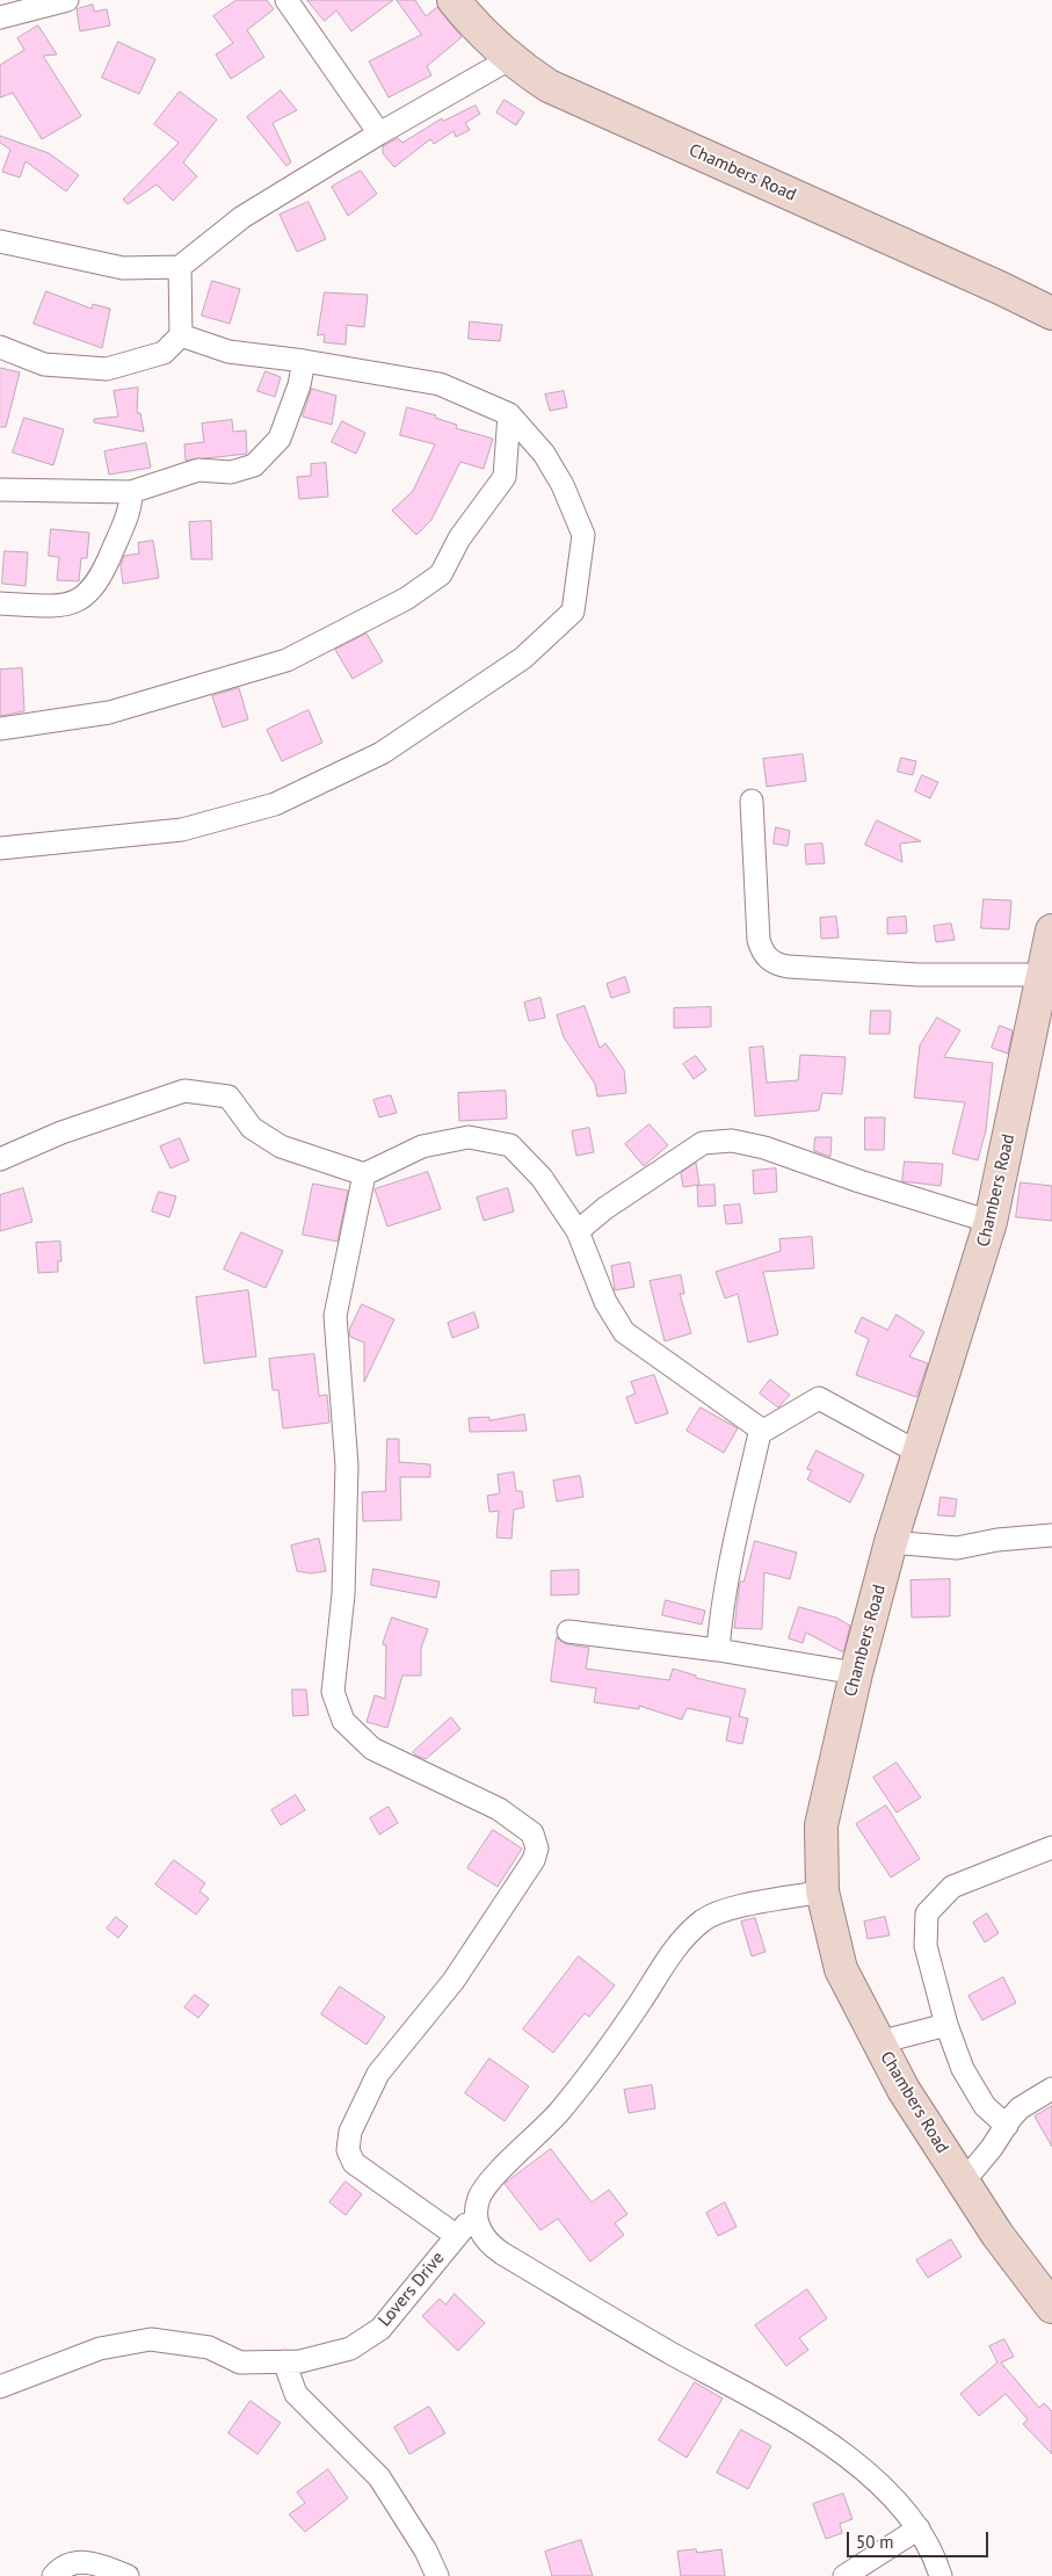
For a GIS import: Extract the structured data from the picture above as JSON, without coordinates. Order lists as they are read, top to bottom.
{
  "streets": {
    "street": ["Chambers Road", "Lovers Drive"]
  },
  "crossings": [
    ["Chambers Road", "Lovers Drive"]
  ],
  "scale_bar": "50 m"
}
